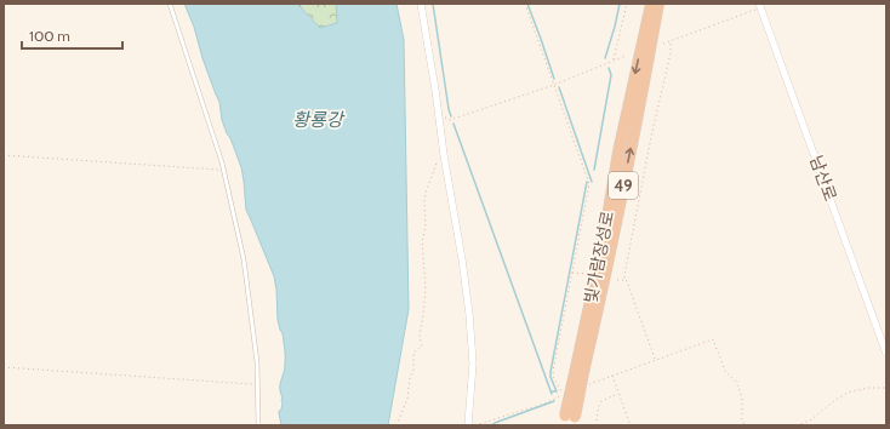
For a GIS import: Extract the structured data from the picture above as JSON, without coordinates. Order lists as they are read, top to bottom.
{
  "streets": {
    "highway": ["49", "빛가람장성로"],
    "street": ["남산로"]
  },
  "water": ["황룡강"],
  "scale_bar": "100 m"
}
